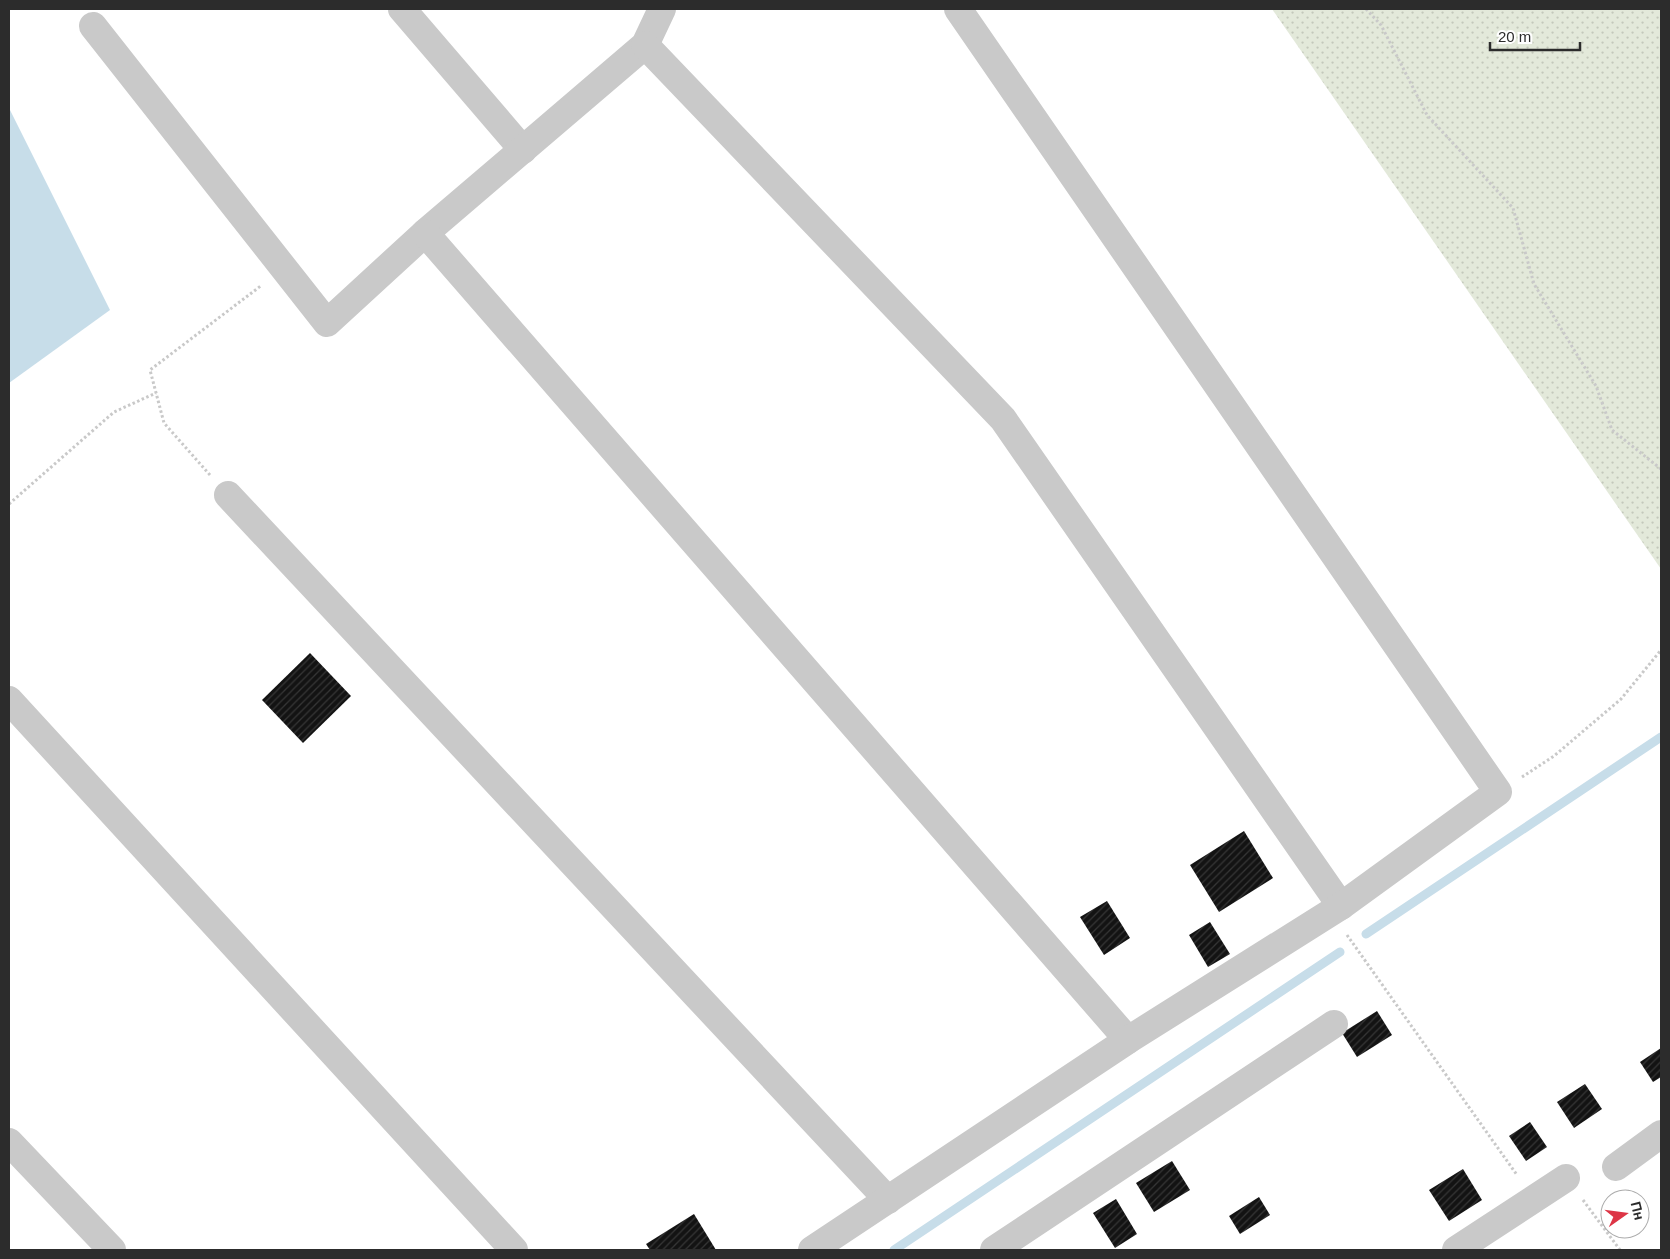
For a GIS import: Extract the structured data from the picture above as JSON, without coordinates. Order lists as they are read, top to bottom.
{
  "scale_bar": "20 m",
  "north": "right"
}
